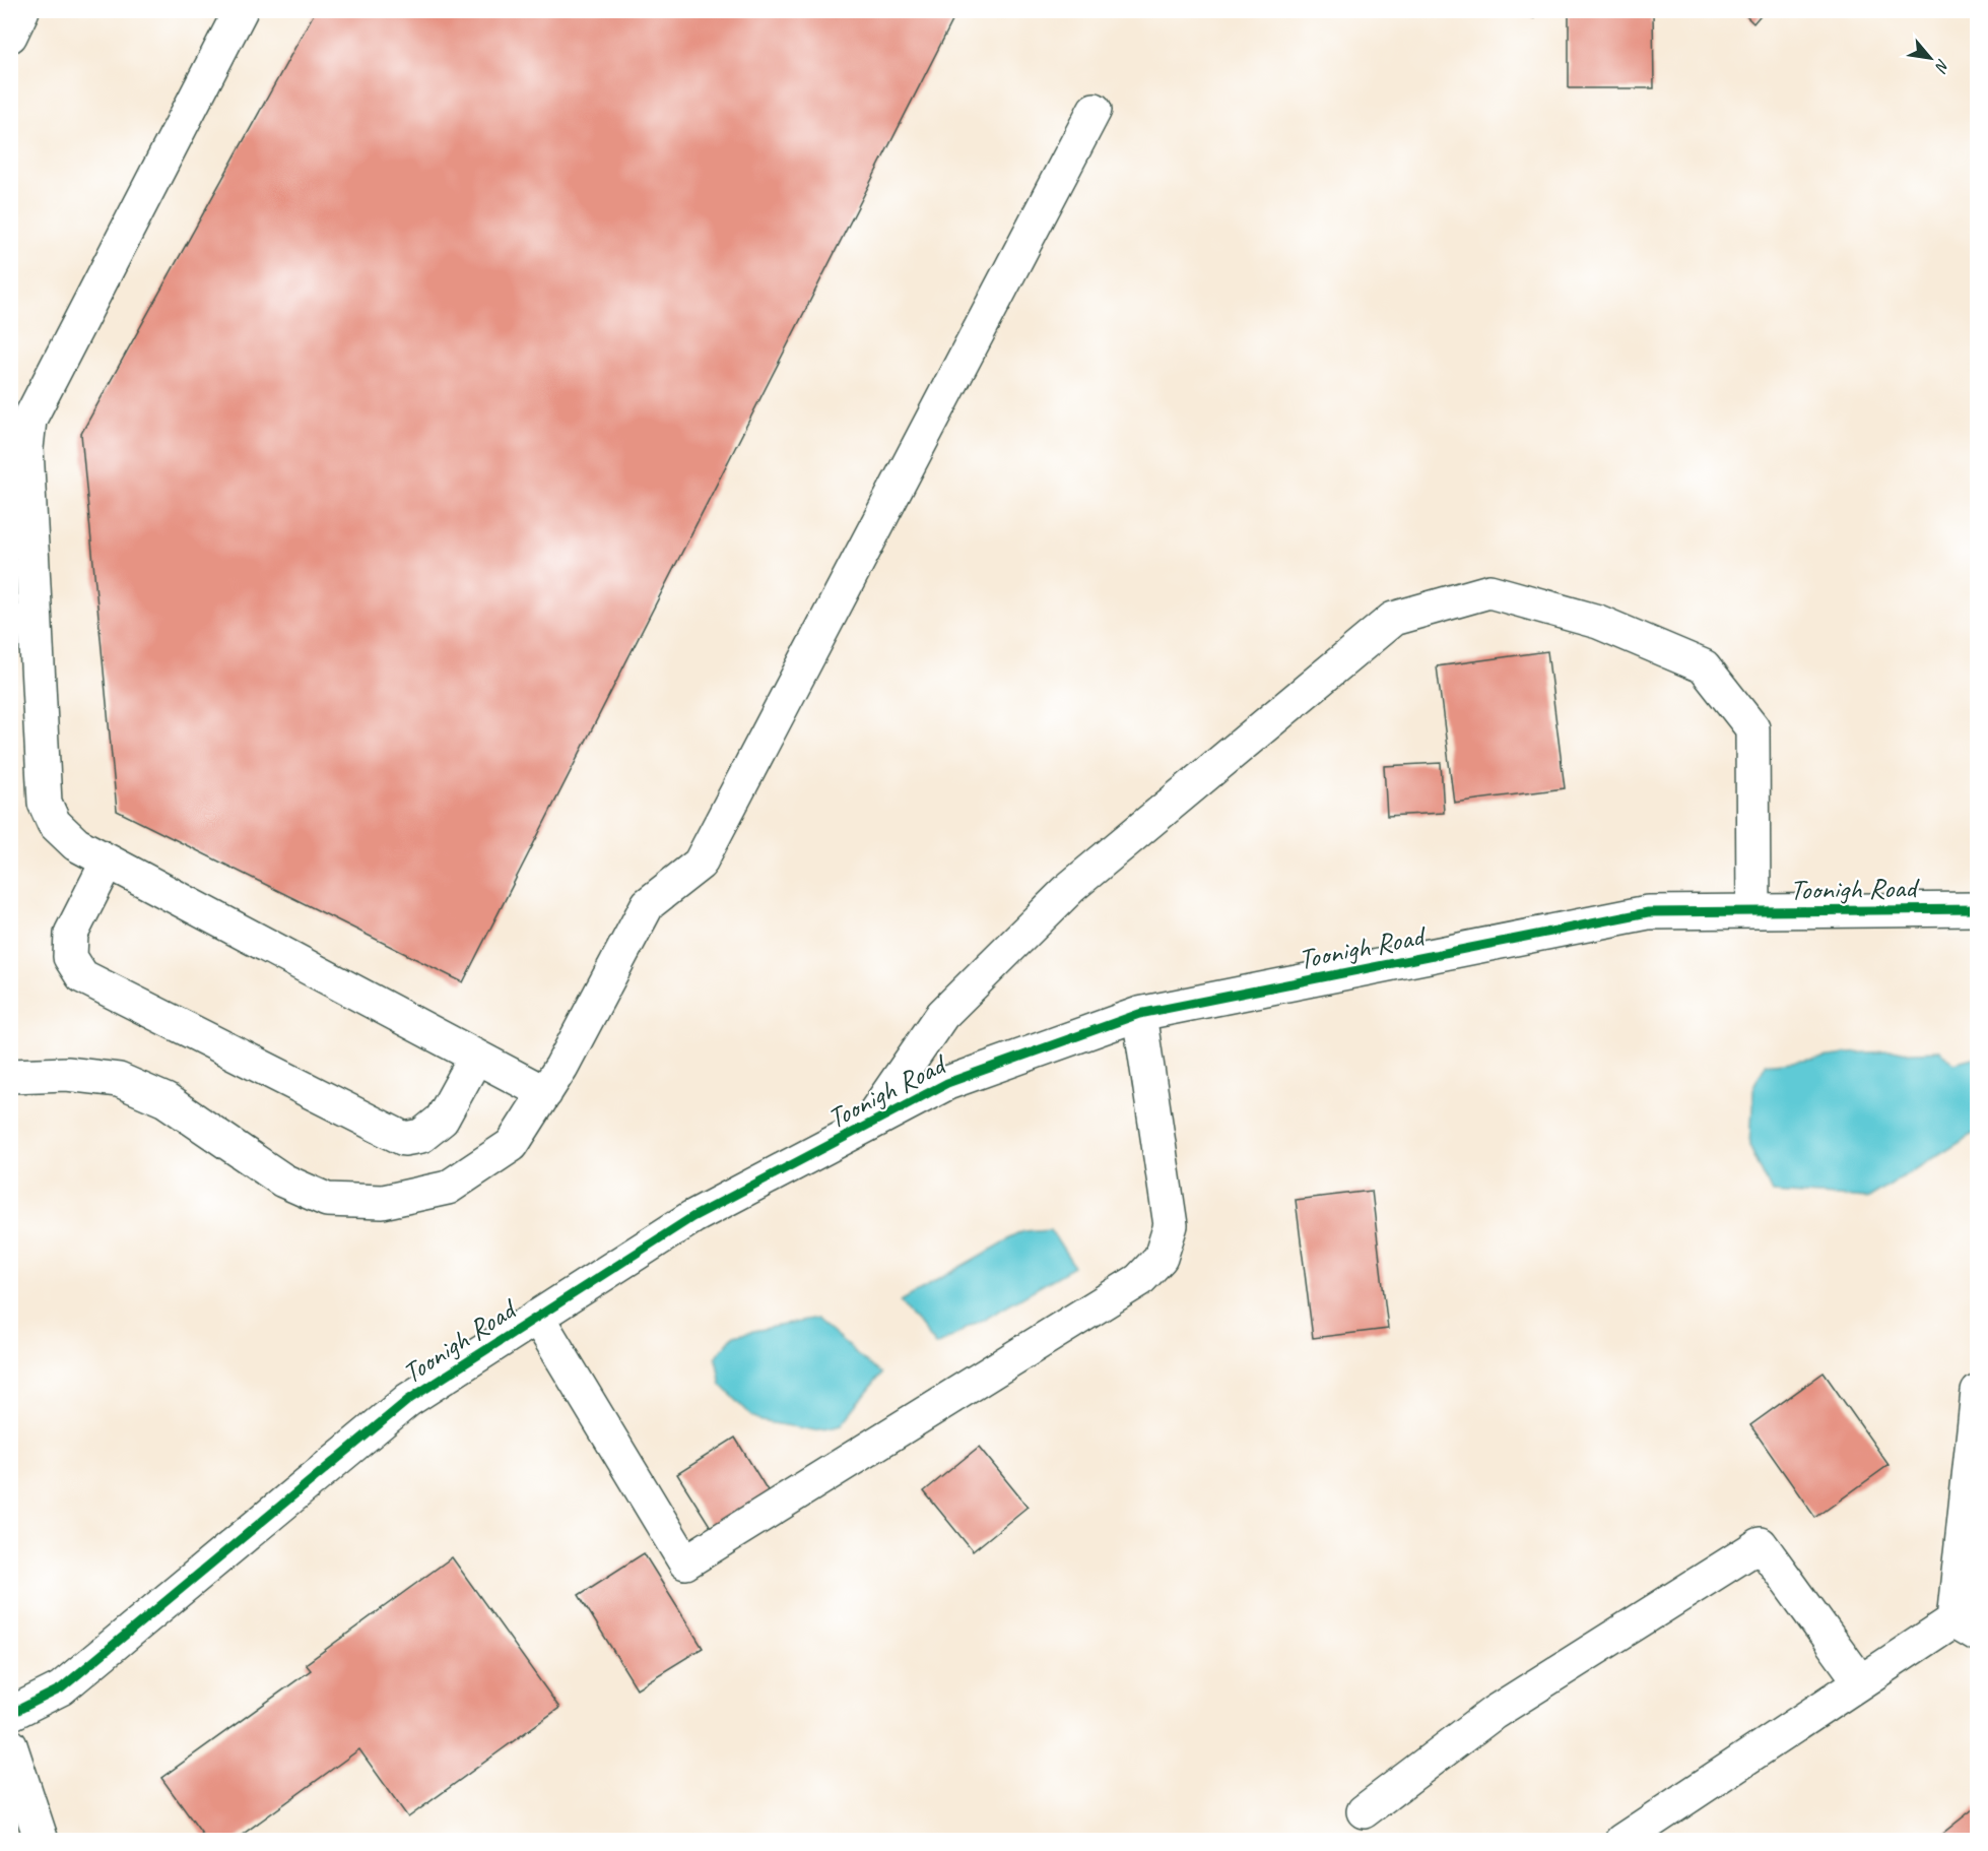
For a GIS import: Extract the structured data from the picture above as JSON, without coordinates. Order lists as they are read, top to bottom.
{
  "streets": {
    "street": ["Toonigh Road"]
  },
  "north": "bottom right"
}
